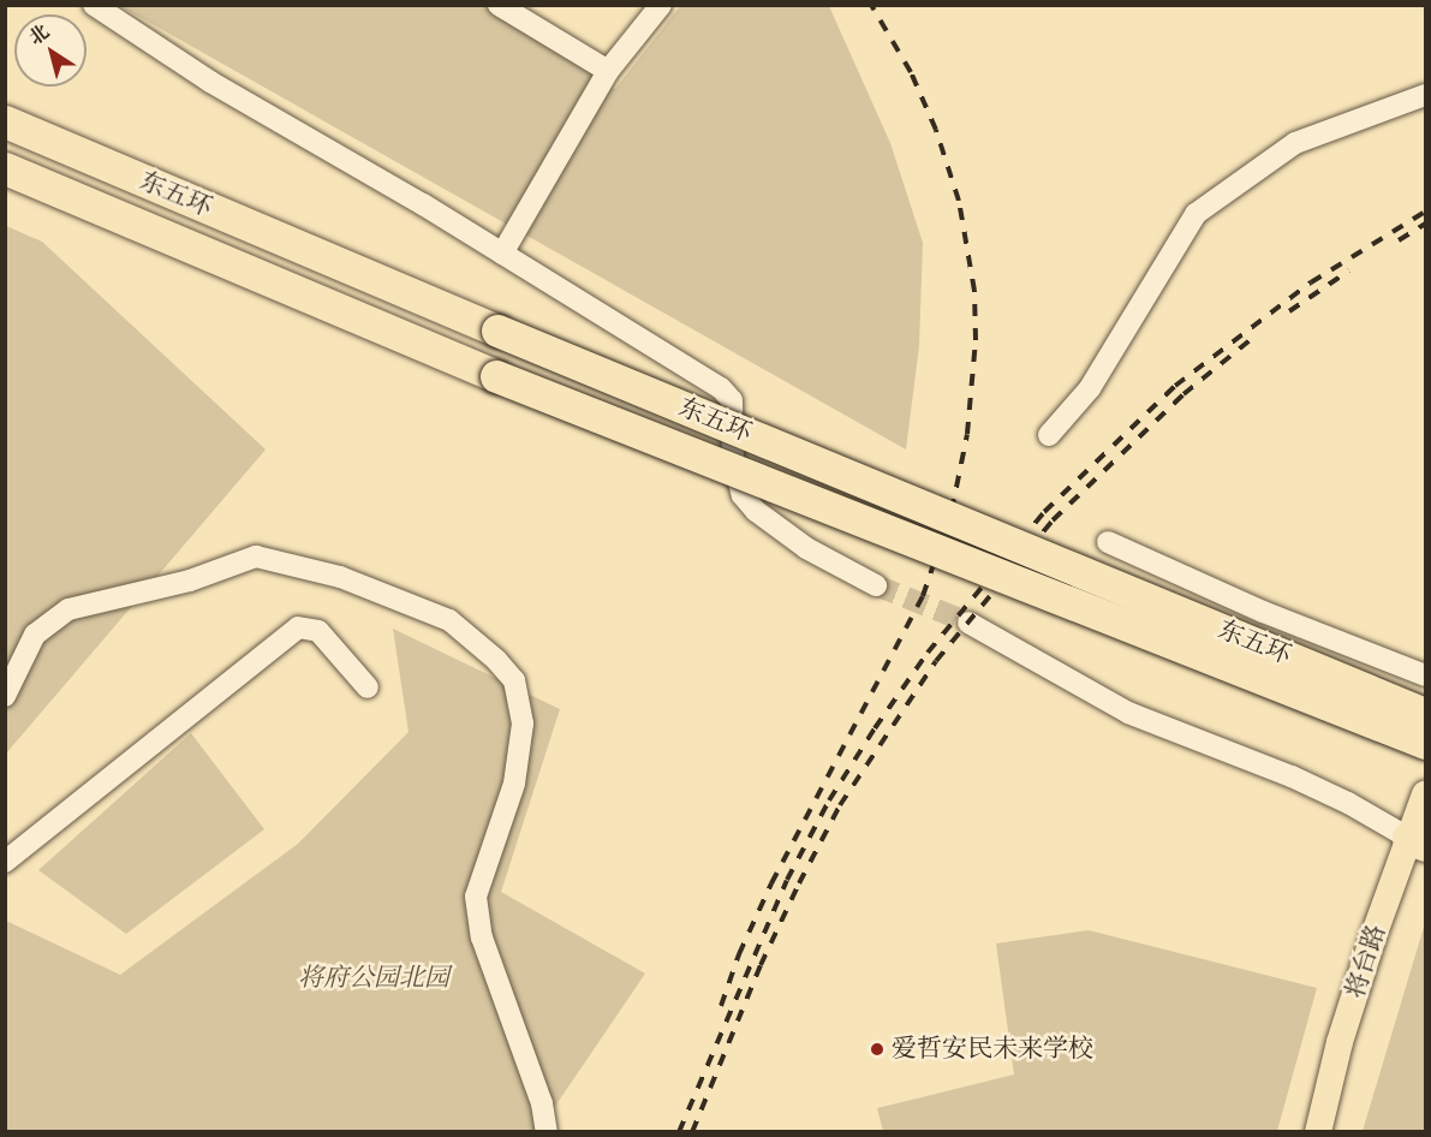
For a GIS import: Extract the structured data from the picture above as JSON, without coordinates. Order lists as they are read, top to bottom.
{
  "streets": {
    "highway": ["东五环"],
    "main road": ["将台路"]
  },
  "parks": ["将府公园北园"],
  "places": ["爱哲安民未来学校"],
  "north": "top left"
}
